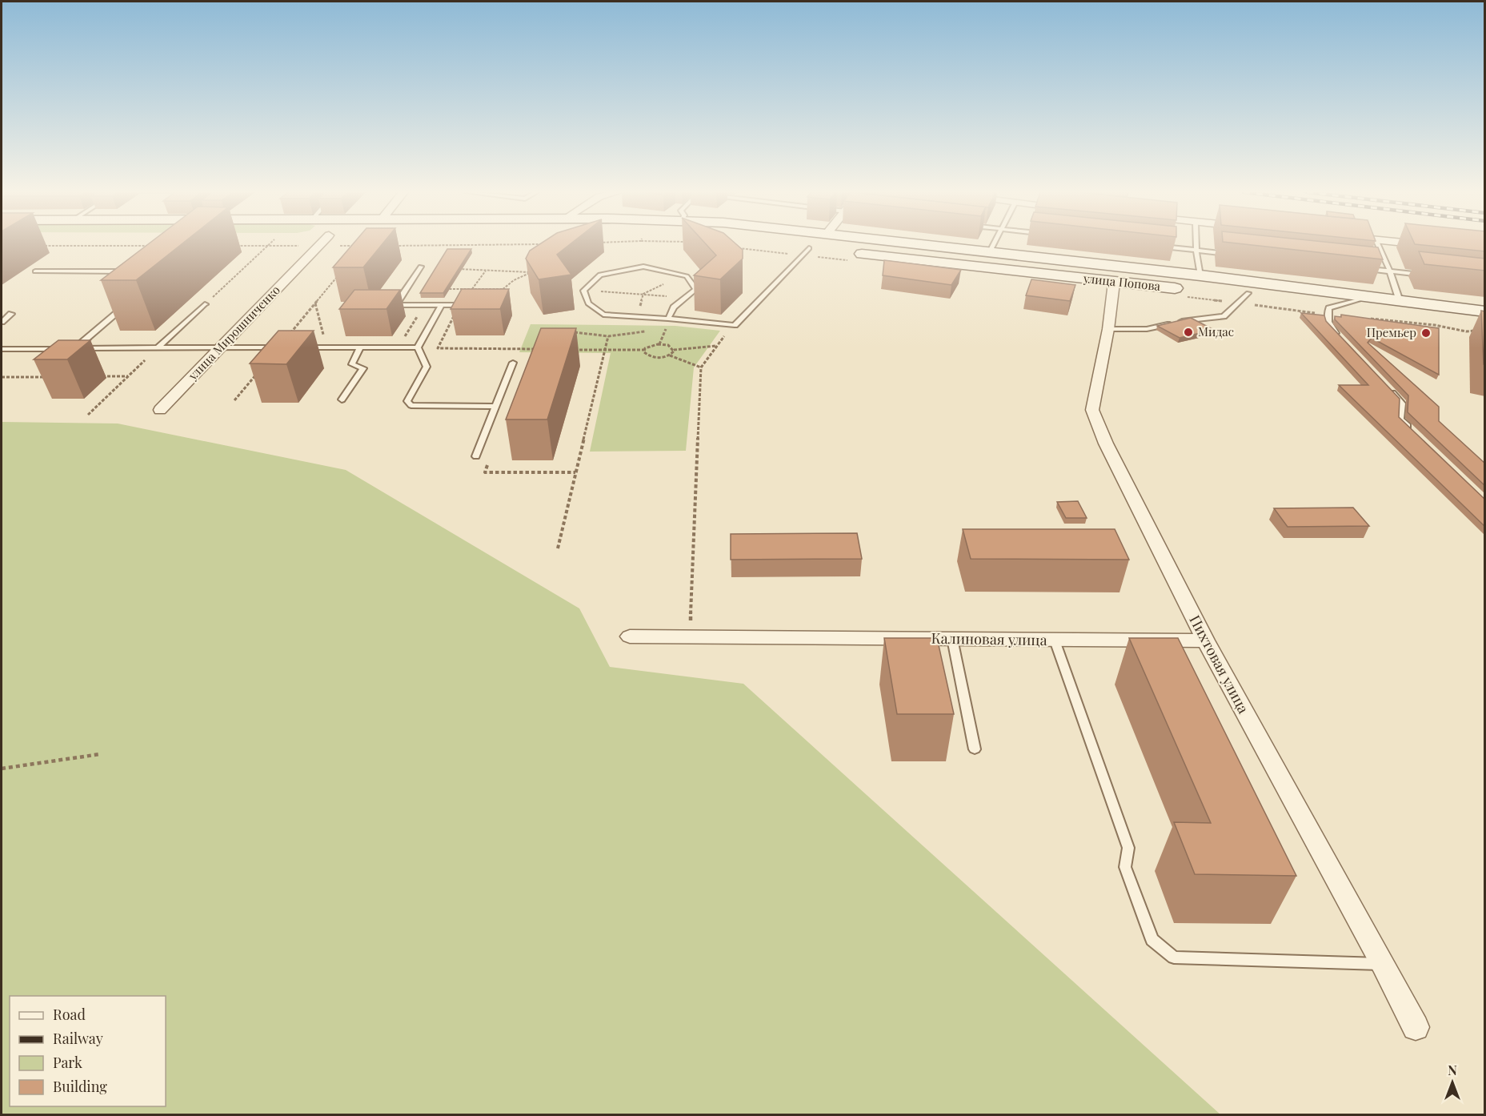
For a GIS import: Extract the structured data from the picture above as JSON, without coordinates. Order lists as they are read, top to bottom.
{
  "streets": {
    "street": [
      "улица Попова",
      "улица Мирошниченко",
      "Калиновая улица",
      "Пихтовая улица"
    ]
  },
  "crossings": [
    ["улица Попова", "Пихтовая улица"],
    ["Калиновая улица", "Пихтовая улица"]
  ],
  "places": ["Мидас", "Премьер"],
  "legend": [
    "Road",
    "Railway",
    "Park",
    "Building"
  ],
  "north": "top"
}
